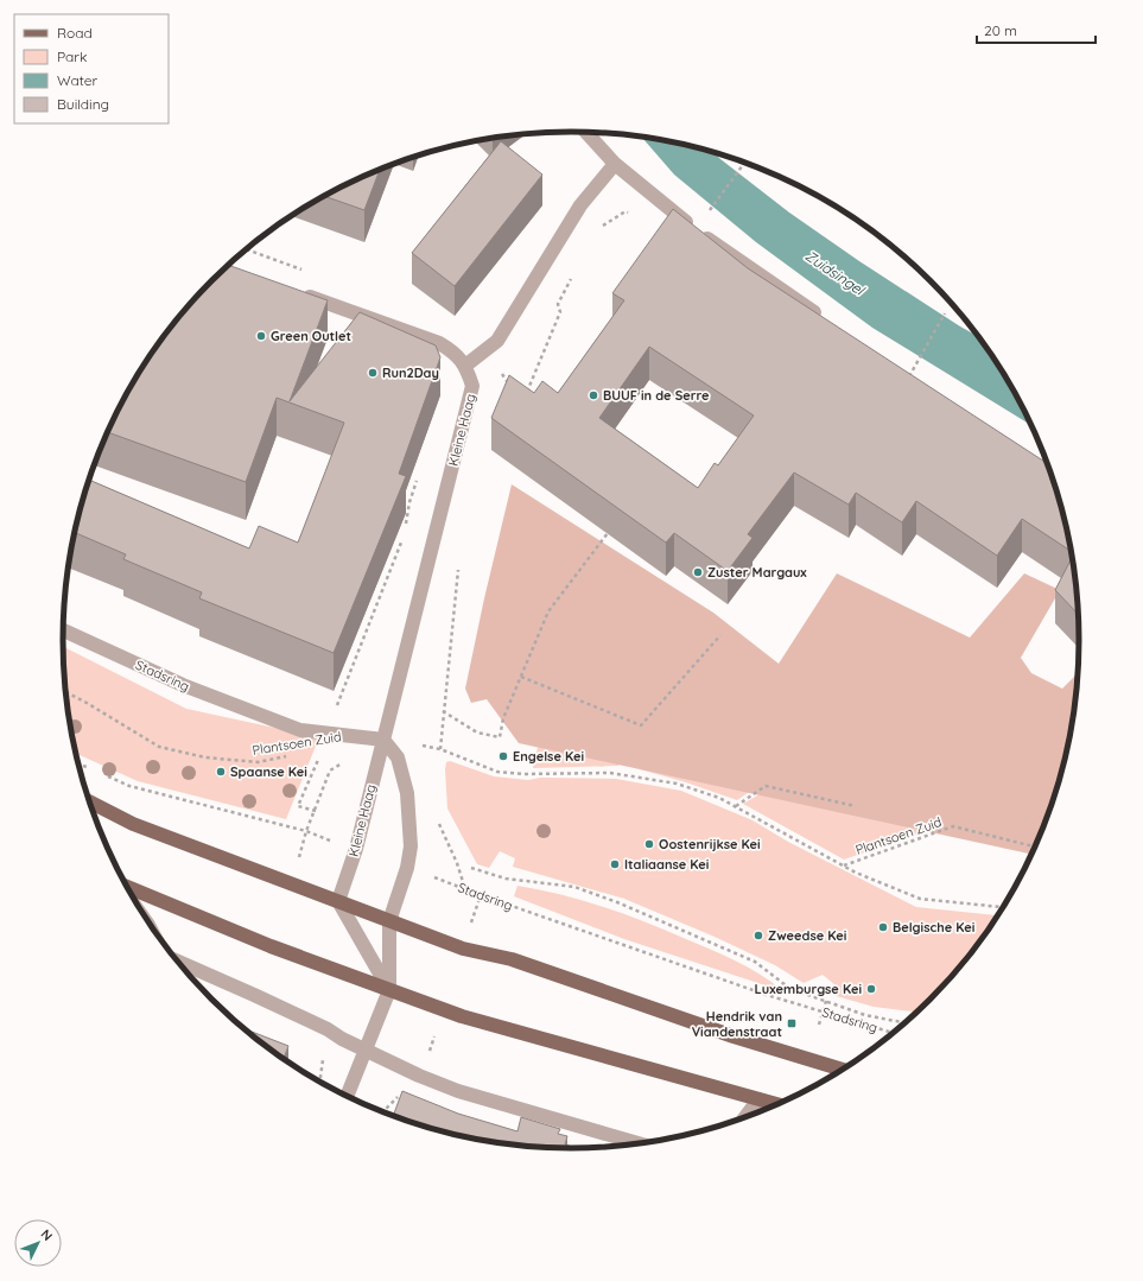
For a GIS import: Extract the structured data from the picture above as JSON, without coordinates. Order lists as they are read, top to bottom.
{
  "streets": {
    "street": ["Kleine Haag", "Stadsring"],
    "path": ["Plantsoen Zuid"]
  },
  "crossings": [
    ["Kleine Haag", "Stadsring"]
  ],
  "water": ["Zuidsingel"],
  "places": {
    "other": [
      "Green Outlet",
      "Run2Day",
      "BUUF in de Serre",
      "Zuster Margaux",
      "Engelse Kei",
      "Spaanse Kei",
      "Oostenrijkse Kei",
      "Italiaanse Kei",
      "Belgische Kei",
      "Zweedse Kei",
      "Luxemburgse Kei"
    ],
    "transit": ["Hendrik van Viandenstraat"]
  },
  "legend": [
    "Road",
    "Park",
    "Water",
    "Building"
  ],
  "scale_bar": "20 m",
  "north": "top right"
}
